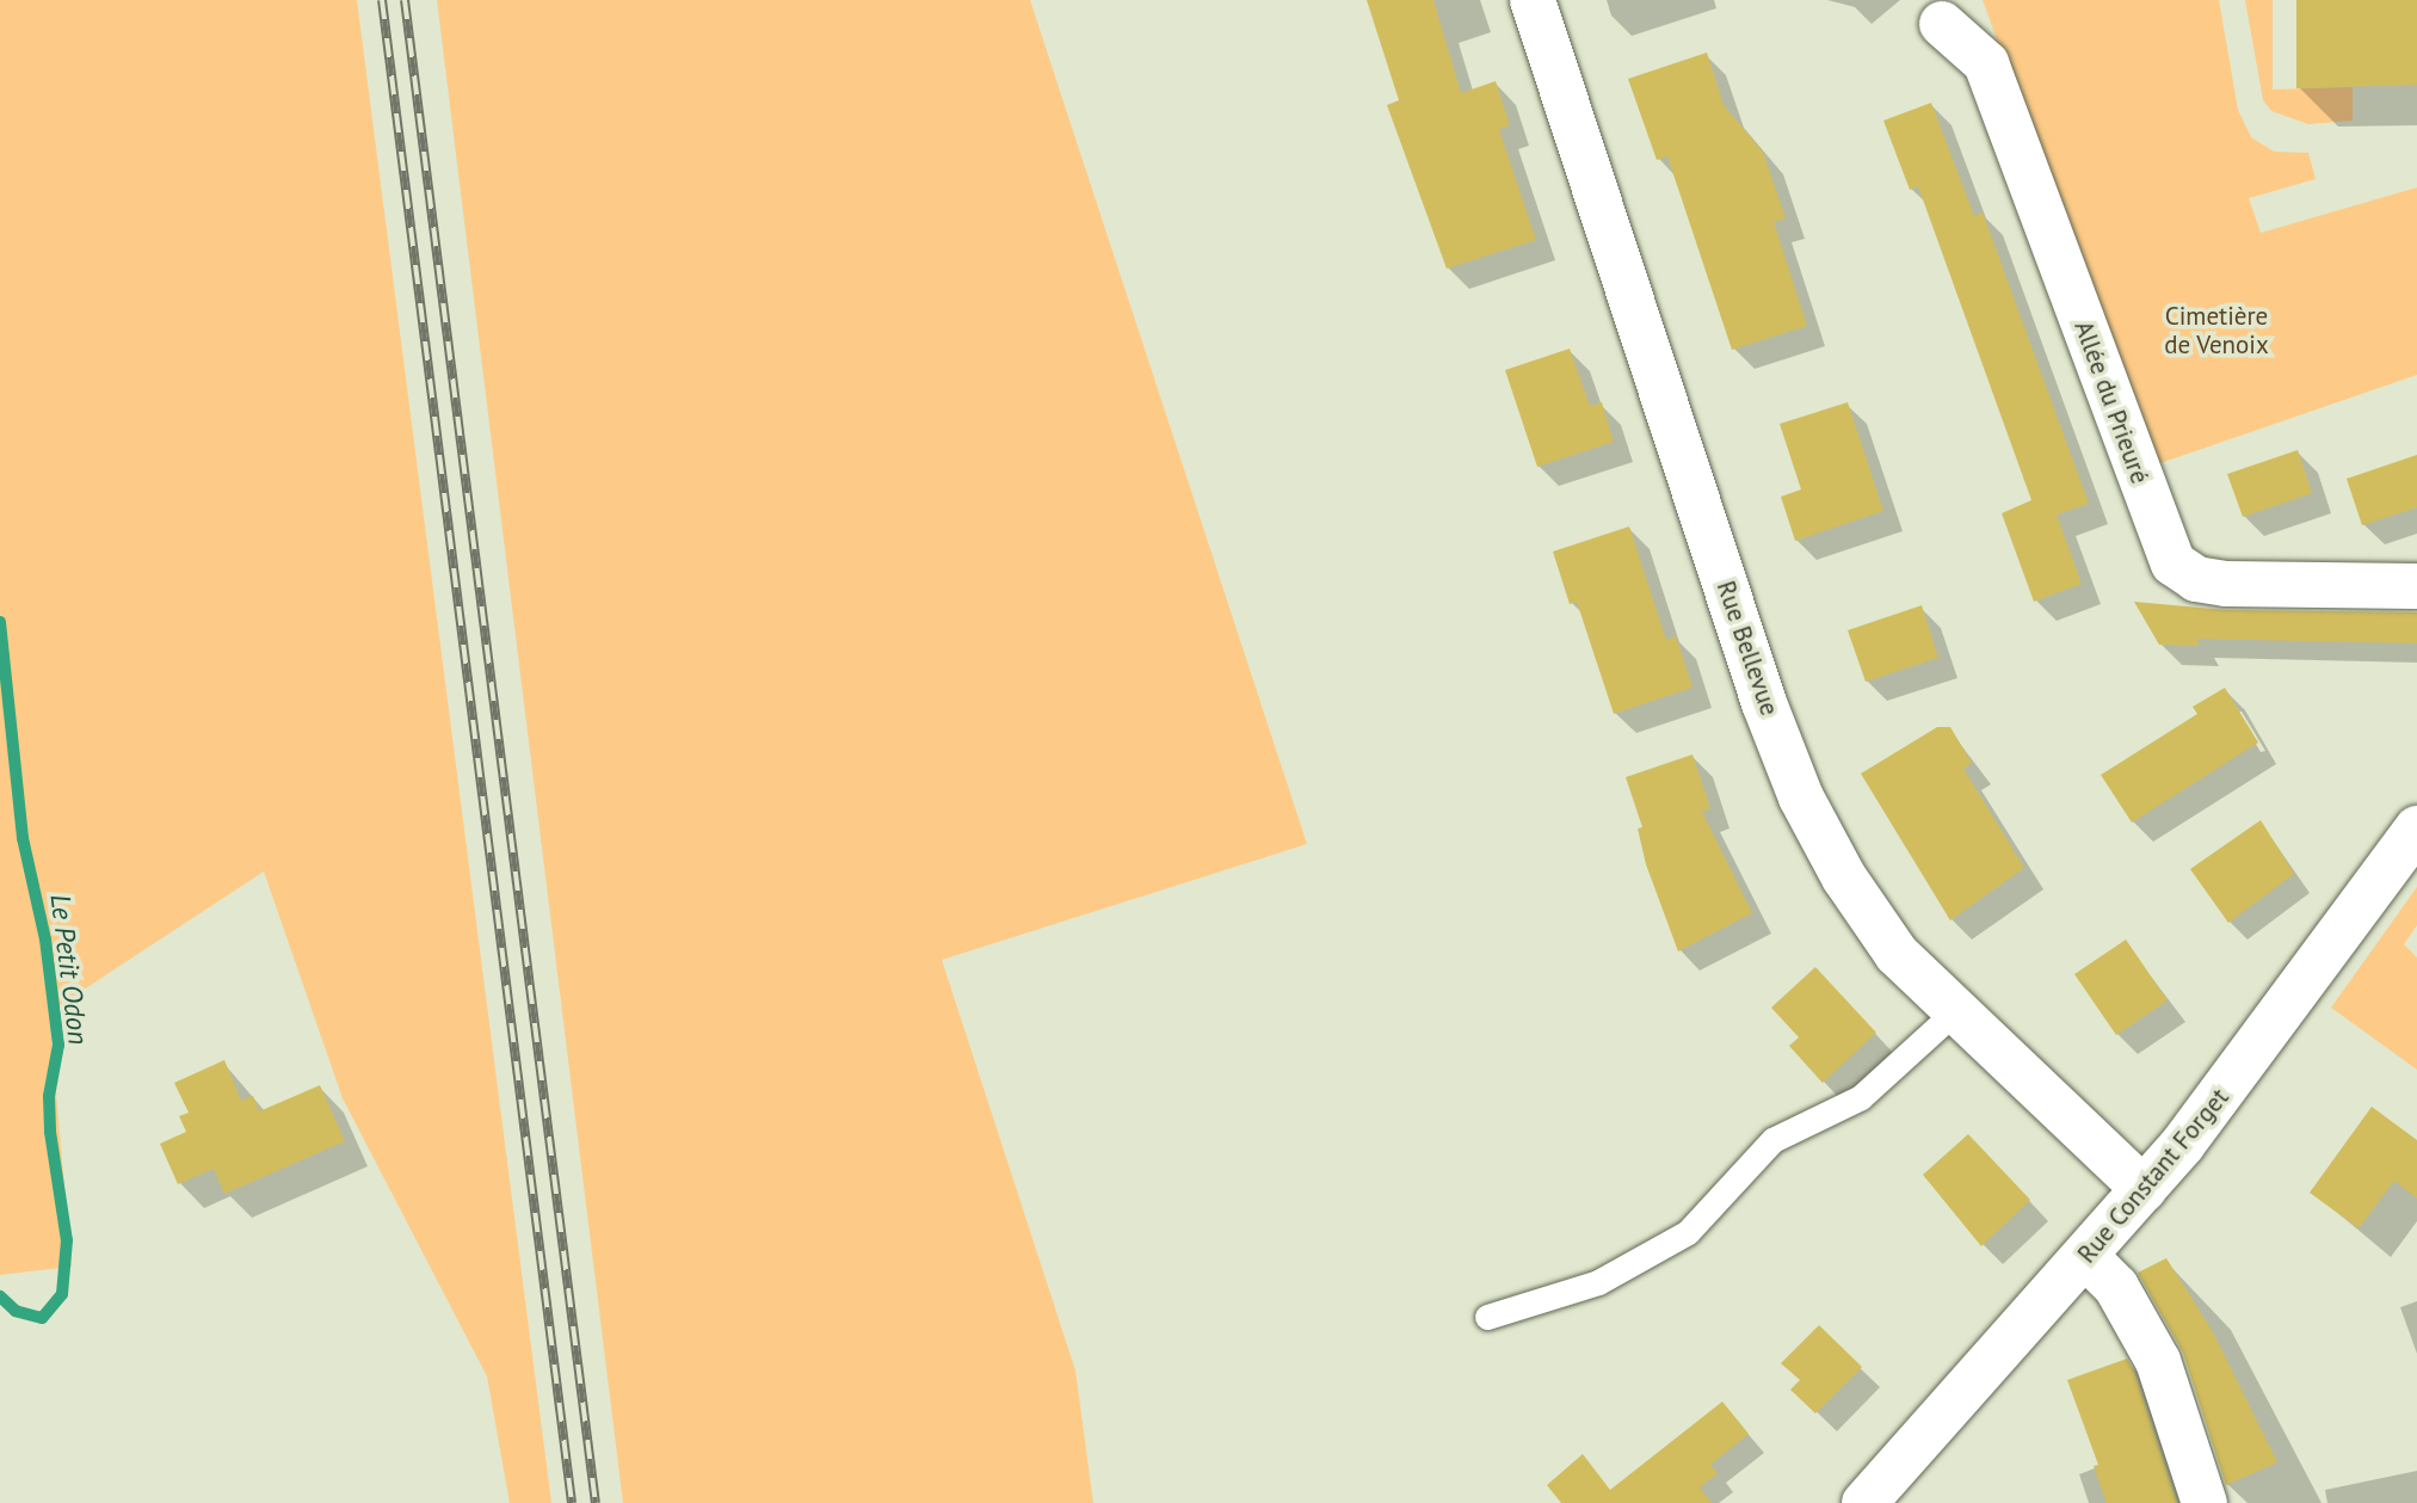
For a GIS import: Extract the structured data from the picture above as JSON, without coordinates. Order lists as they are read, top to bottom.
{
  "streets": {
    "street": ["Allée du Prieuré", "Rue Bellevue", "Rue Constant Forget"]
  },
  "crossings": [
    ["Rue Bellevue", "Rue Constant Forget"]
  ],
  "water": ["Le Petit Odon"],
  "parks": ["Cimetière de Venoix"]
}
